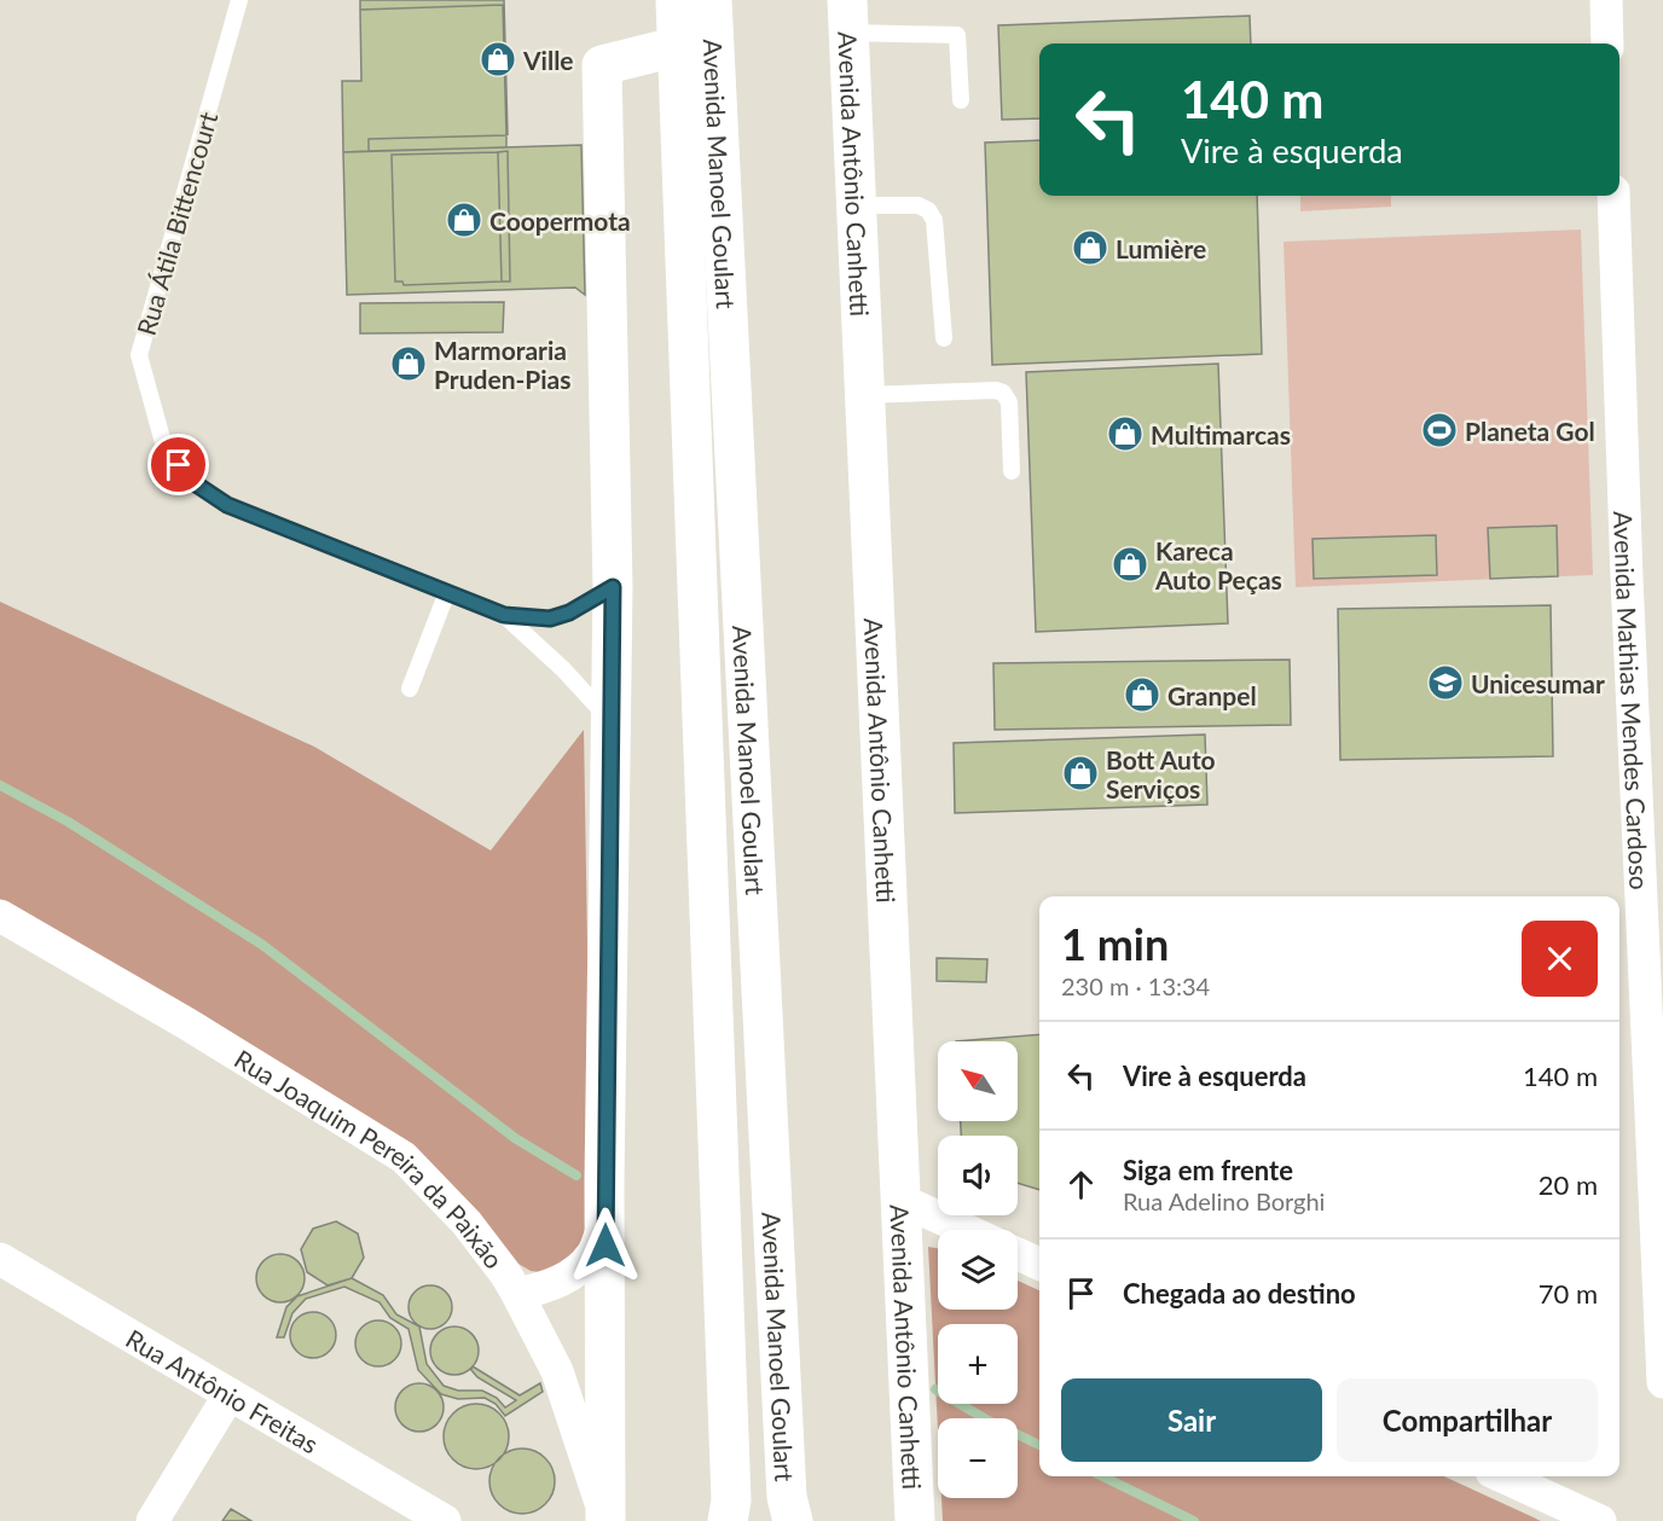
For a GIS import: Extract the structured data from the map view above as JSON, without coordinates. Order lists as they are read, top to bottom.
{
  "streets": {
    "street": [
      "Avenida Manoel Goulart",
      "Avenida Antônio Canhetti",
      "Avenida Mathias Mendes Cardoso",
      "Rua Joaquim Pereira da Paixão",
      "Rua Antônio Freitas"
    ],
    "lane": ["Rua Átila Bittencourt"]
  },
  "crossings": [
    ["Avenida Manoel Goulart", "Rua Joaquim Pereira da Paixão"]
  ],
  "places": {
    "shop": [
      "Ville",
      "Coopermota",
      "Lumière",
      "Marmoraria Pruden-Pias",
      "Multimarcas",
      "Kareca Auto Peças",
      "Granpel",
      "Bott Auto Serviços"
    ],
    "sports": ["Planeta Gol"],
    "school or university": ["Unicesumar"]
  },
  "north": "top left",
  "page": {
    "turn": ["140 m", "Vire à esquerda"],
    "heading": ["1 min", "230 m · 13:34"],
    "list": [
      {
        "name": "Vire à esquerda",
        "value": "140 m"
      },
      {
        "name": "Siga em frente",
        "note": "Rua Adelino Borghi",
        "value": "20 m"
      },
      {
        "name": "Chegada ao destino",
        "value": "70 m"
      }
    ],
    "map_buttons": ["+", "−"],
    "buttons": ["Sair", "Compartilhar"]
  }
}
